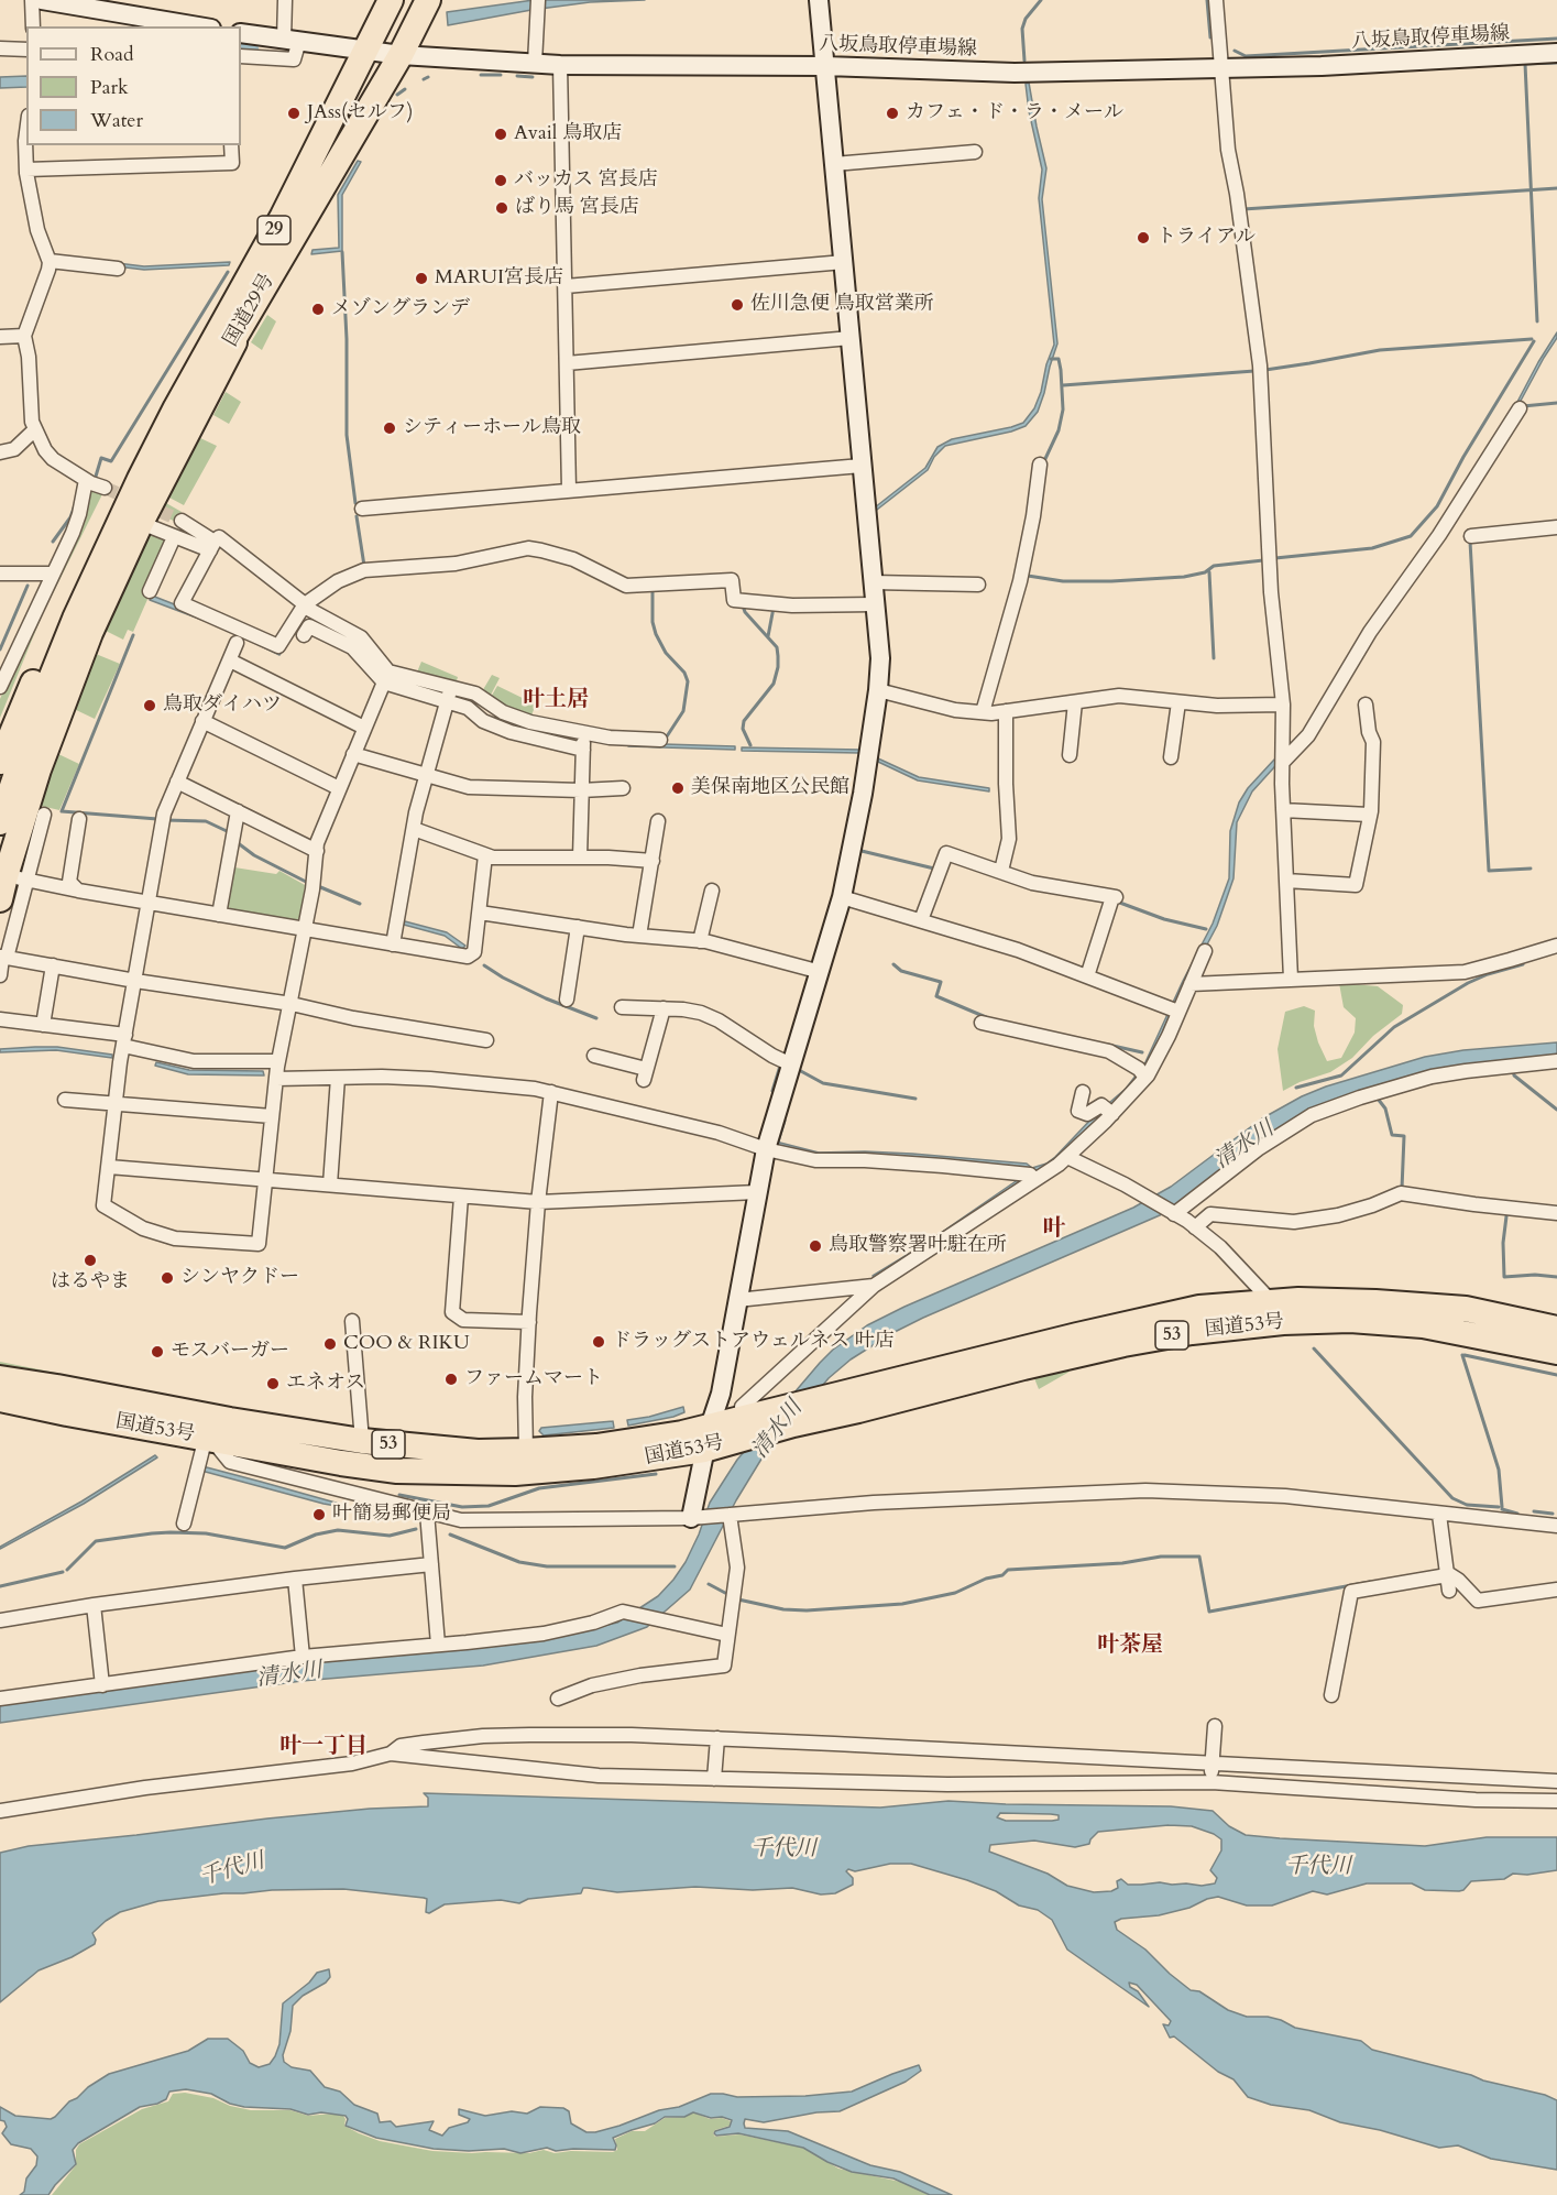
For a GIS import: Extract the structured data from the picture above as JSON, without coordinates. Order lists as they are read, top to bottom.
{
  "streets": {
    "highway": [
      "29",
      "国道29号",
      "国道53号",
      "53"
    ],
    "street": ["八坂鳥取停車場線"]
  },
  "crossings": [
    ["八坂鳥取停車場線", "国道29号"]
  ],
  "districts": [
    "叶土居",
    "叶",
    "叶茶屋",
    "叶一丁目"
  ],
  "water": ["清水川", "千代川"],
  "places": [
    "JAss(セルフ)",
    "カフェ・ド・ラ・メール",
    "Avail 鳥取店",
    "バッカス 宮長店",
    "ばり馬 宮長店",
    "トライアル",
    "MARUI宮長店",
    "佐川急便 鳥取営業所",
    "メゾングランデ",
    "シティーホール鳥取",
    "鳥取ダイハツ",
    "美保南地区公民館",
    "鳥取警察署叶駐在所",
    "はるやま",
    "シンヤクドー",
    "ドラッグストアウェルネス 叶店",
    "COO & RIKU",
    "モスバーガー",
    "ファームマート",
    "エネオス",
    "叶簡易郵便局"
  ],
  "legend": ["Road", "Park", "Water"]
}
